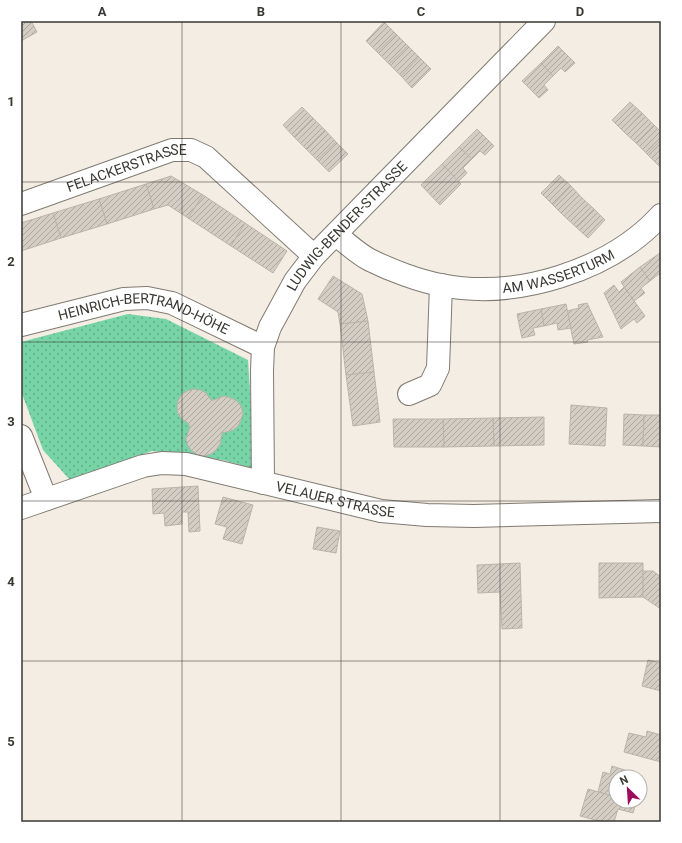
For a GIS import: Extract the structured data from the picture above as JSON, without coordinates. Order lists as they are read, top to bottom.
{
  "streets": {
    "street": [
      "FELACKERSTRASSE",
      "LUDWIG-BENDER-STRASSE",
      "AM WASSERTURM",
      "HEINRICH-BERTRAND-HÖHE",
      "VELAUER STRASSE"
    ]
  },
  "crossings": [
    ["FELACKERSTRASSE", "LUDWIG-BENDER-STRASSE"],
    ["LUDWIG-BENDER-STRASSE", "AM WASSERTURM"],
    ["LUDWIG-BENDER-STRASSE", "HEINRICH-BERTRAND-HÖHE"],
    ["LUDWIG-BENDER-STRASSE", "VELAUER STRASSE"]
  ],
  "north": "top left",
  "grid": {
    "columns": [
      "A",
      "B",
      "C",
      "D"
    ],
    "rows": [
      "1",
      "2",
      "3",
      "4",
      "5"
    ]
  }
}
